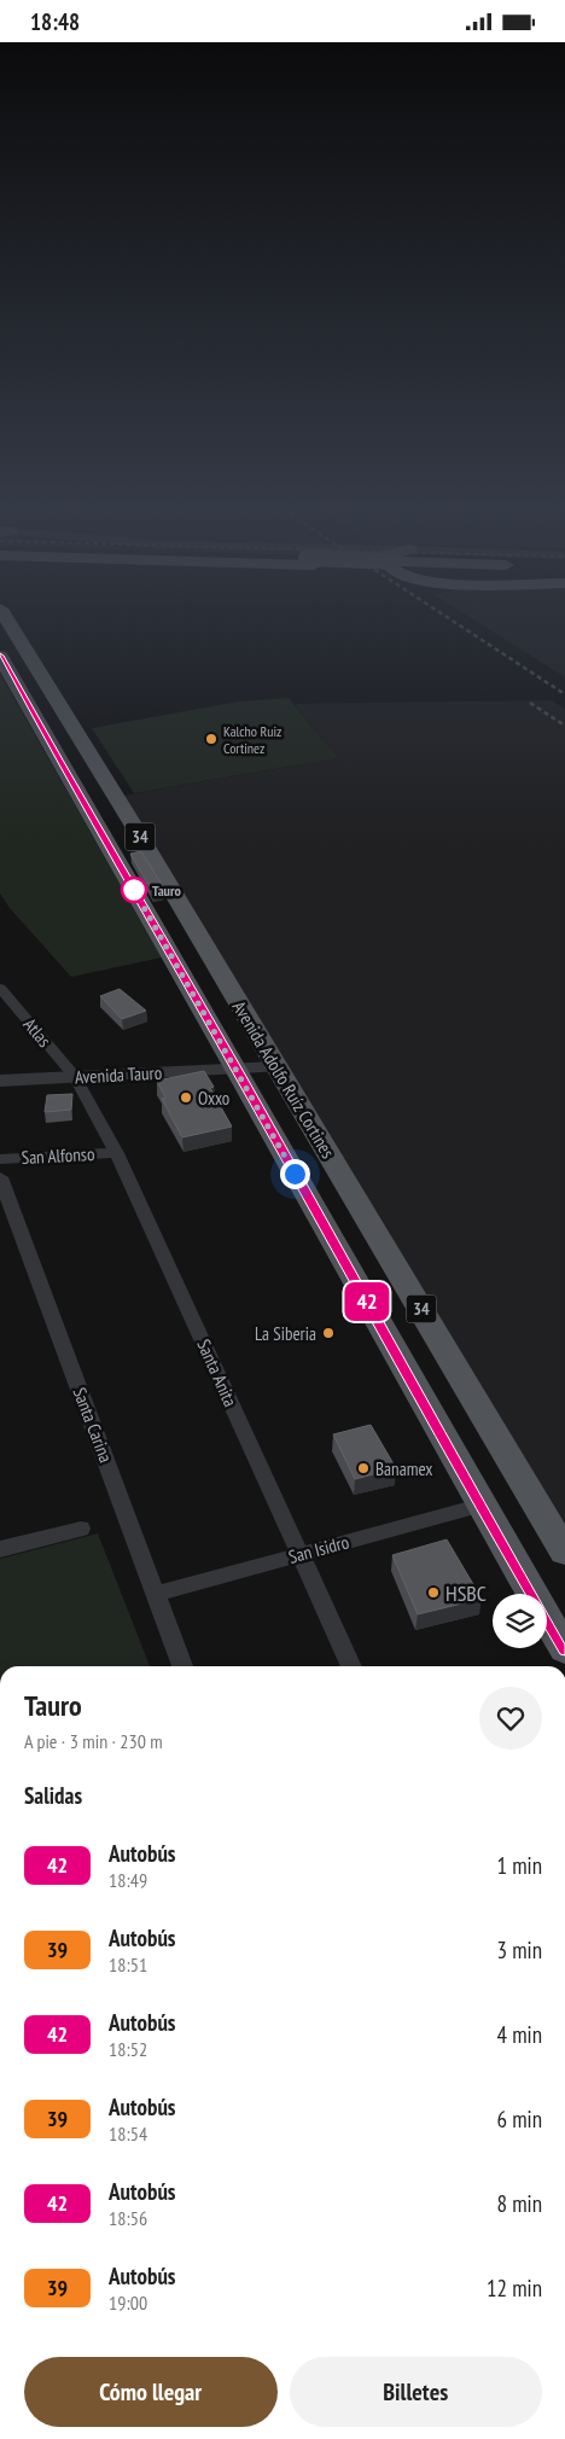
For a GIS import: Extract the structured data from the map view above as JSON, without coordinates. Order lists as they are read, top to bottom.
{
  "streets": {
    "main road": ["34", "Avenida Adolfo Ruíz Cortines"],
    "street": [
      "Atlas",
      "Avenida Tauro",
      "San Alfonso",
      "Santa Anita",
      "Santa Carina",
      "San Isidro"
    ]
  },
  "crossings": [
    ["Atlas", "Avenida Tauro"],
    ["Atlas", "Santa Anita"],
    ["Avenida Tauro", "Avenida Adolfo Ruíz Cortines"],
    ["Avenida Tauro", "Santa Anita"],
    ["Avenida Adolfo Ruíz Cortines", "San Isidro"],
    ["San Alfonso", "Santa Anita"],
    ["Santa Anita", "San Isidro"],
    ["Santa Carina", "San Isidro"]
  ],
  "places": [
    "Kalcho Ruiz Cortinez",
    "Tauro",
    "Oxxo",
    "La Siberia",
    "Banamex",
    "HSBC"
  ],
  "lines": ["bus line 42"],
  "page": {
    "status": "18:48",
    "on_map": "42",
    "heading": [
      ["Tauro", "A pie · 3 min · 230 m"],
      "Salidas"
    ],
    "list": [
      {
        "mark": "42",
        "name": "Autobús",
        "note": "18:49",
        "value": "1 min"
      },
      {
        "mark": "39",
        "name": "Autobús",
        "note": "18:51",
        "value": "3 min"
      },
      {
        "mark": "42",
        "name": "Autobús",
        "note": "18:52",
        "value": "4 min"
      },
      {
        "mark": "39",
        "name": "Autobús",
        "note": "18:54",
        "value": "6 min"
      },
      {
        "mark": "42",
        "name": "Autobús",
        "note": "18:56",
        "value": "8 min"
      },
      {
        "mark": "39",
        "name": "Autobús",
        "note": "19:00",
        "value": "12 min"
      }
    ],
    "buttons": ["Cómo llegar", "Billetes"]
  }
}
